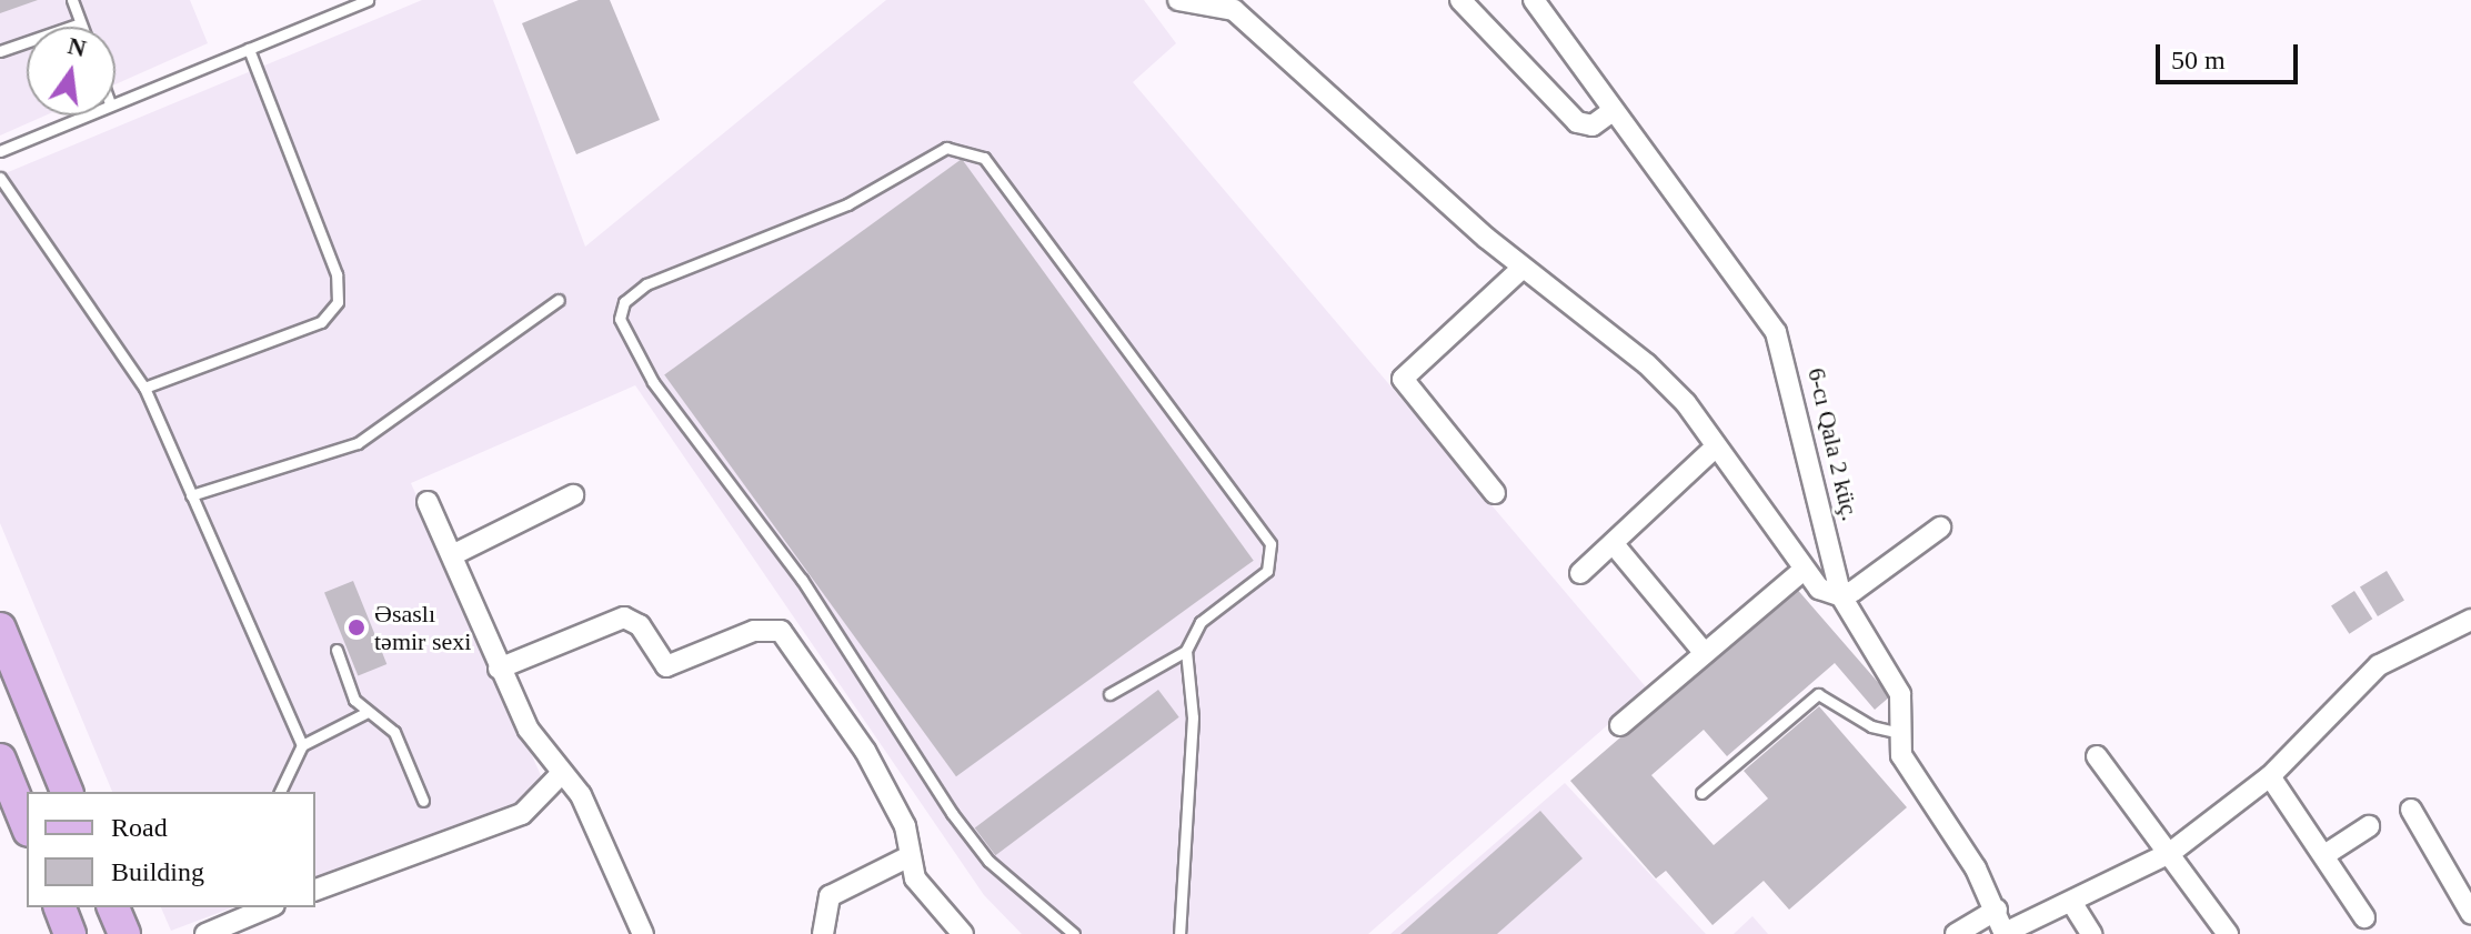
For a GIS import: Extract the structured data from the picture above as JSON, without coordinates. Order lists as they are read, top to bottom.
{
  "streets": {
    "street": ["6-cı Qala 2 küç."]
  },
  "places": ["Əsaslı təmir sexi"],
  "legend": ["Road", "Building"],
  "scale_bar": "50 m",
  "north": "top"
}
